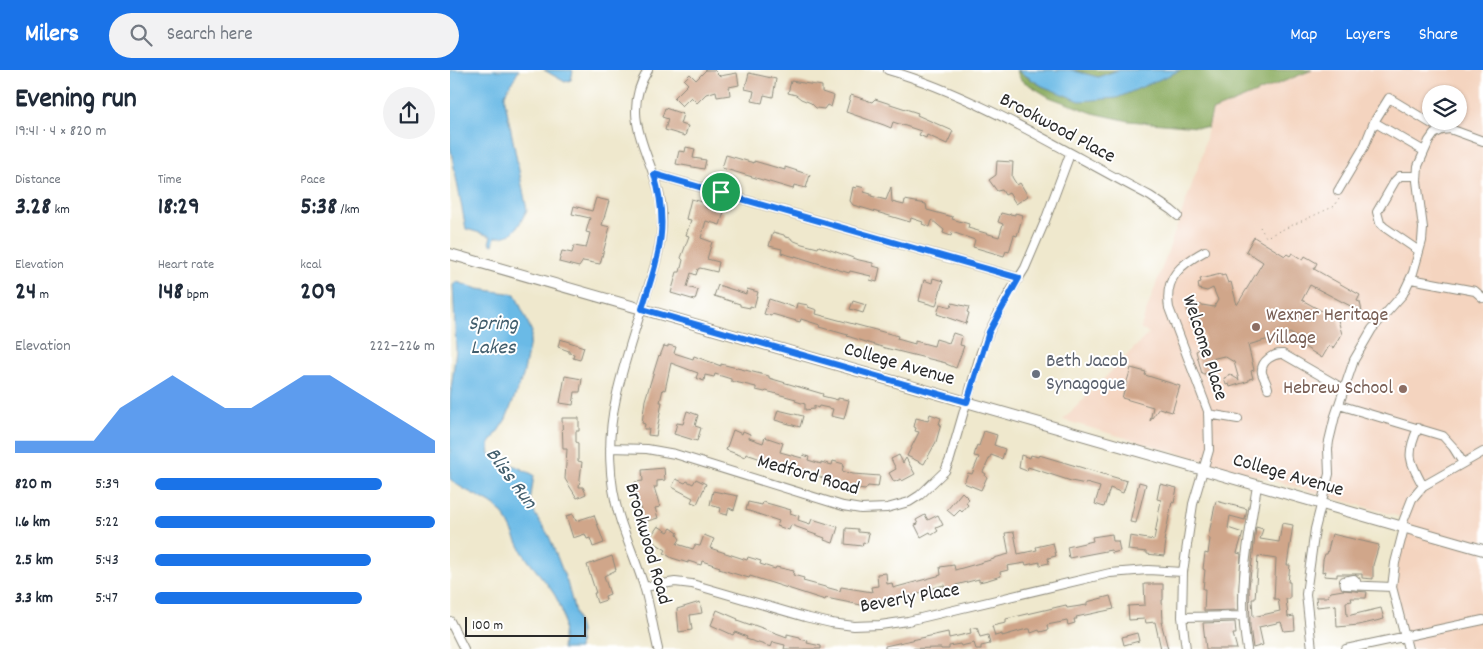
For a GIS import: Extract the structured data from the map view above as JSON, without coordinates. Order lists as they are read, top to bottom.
{
  "streets": {
    "main road": ["College Avenue"],
    "street": [
      "Brookwood Place",
      "Welcome Place",
      "Medford Road",
      "Brookwood Road",
      "Beverly Place"
    ]
  },
  "crossings": [
    ["Brookwood Place", "Medford Road"],
    ["Welcome Place", "College Avenue"],
    ["Welcome Place", "Beverly Place"],
    ["College Avenue", "Medford Road"],
    ["College Avenue", "Brookwood Road"],
    ["Medford Road", "Brookwood Road"],
    ["Brookwood Road", "Beverly Place"]
  ],
  "water": ["Spring Lakes", "Bliss Run"],
  "places": ["Wexner Heritage Village", "Beth Jacob Synagogue", "Hebrew School"],
  "scale_bar": "100 m",
  "page": {
    "header": "Milers",
    "search": "Search here",
    "nav": ["Map", "Layers", "Share"],
    "heading": ["Evening run", "19:41 · 4 × 820 m"],
    "stats": [
      ["Distance", "3.28 km"],
      ["Time", "18:29"],
      ["Pace", "5:38 /km"],
      ["Elevation", "24 m"],
      ["Heart rate", "148 bpm"],
      ["kcal", "209"]
    ],
    "chart": ["Elevation", "222–226 m"],
    "list": [
      {
        "name": "820 m",
        "note": "5:39"
      },
      {
        "name": "1.6 km",
        "note": "5:22"
      },
      {
        "name": "2.5 km",
        "note": "5:43"
      },
      {
        "name": "3.3 km",
        "note": "5:47"
      }
    ],
    "scale": "100 m"
  }
}
